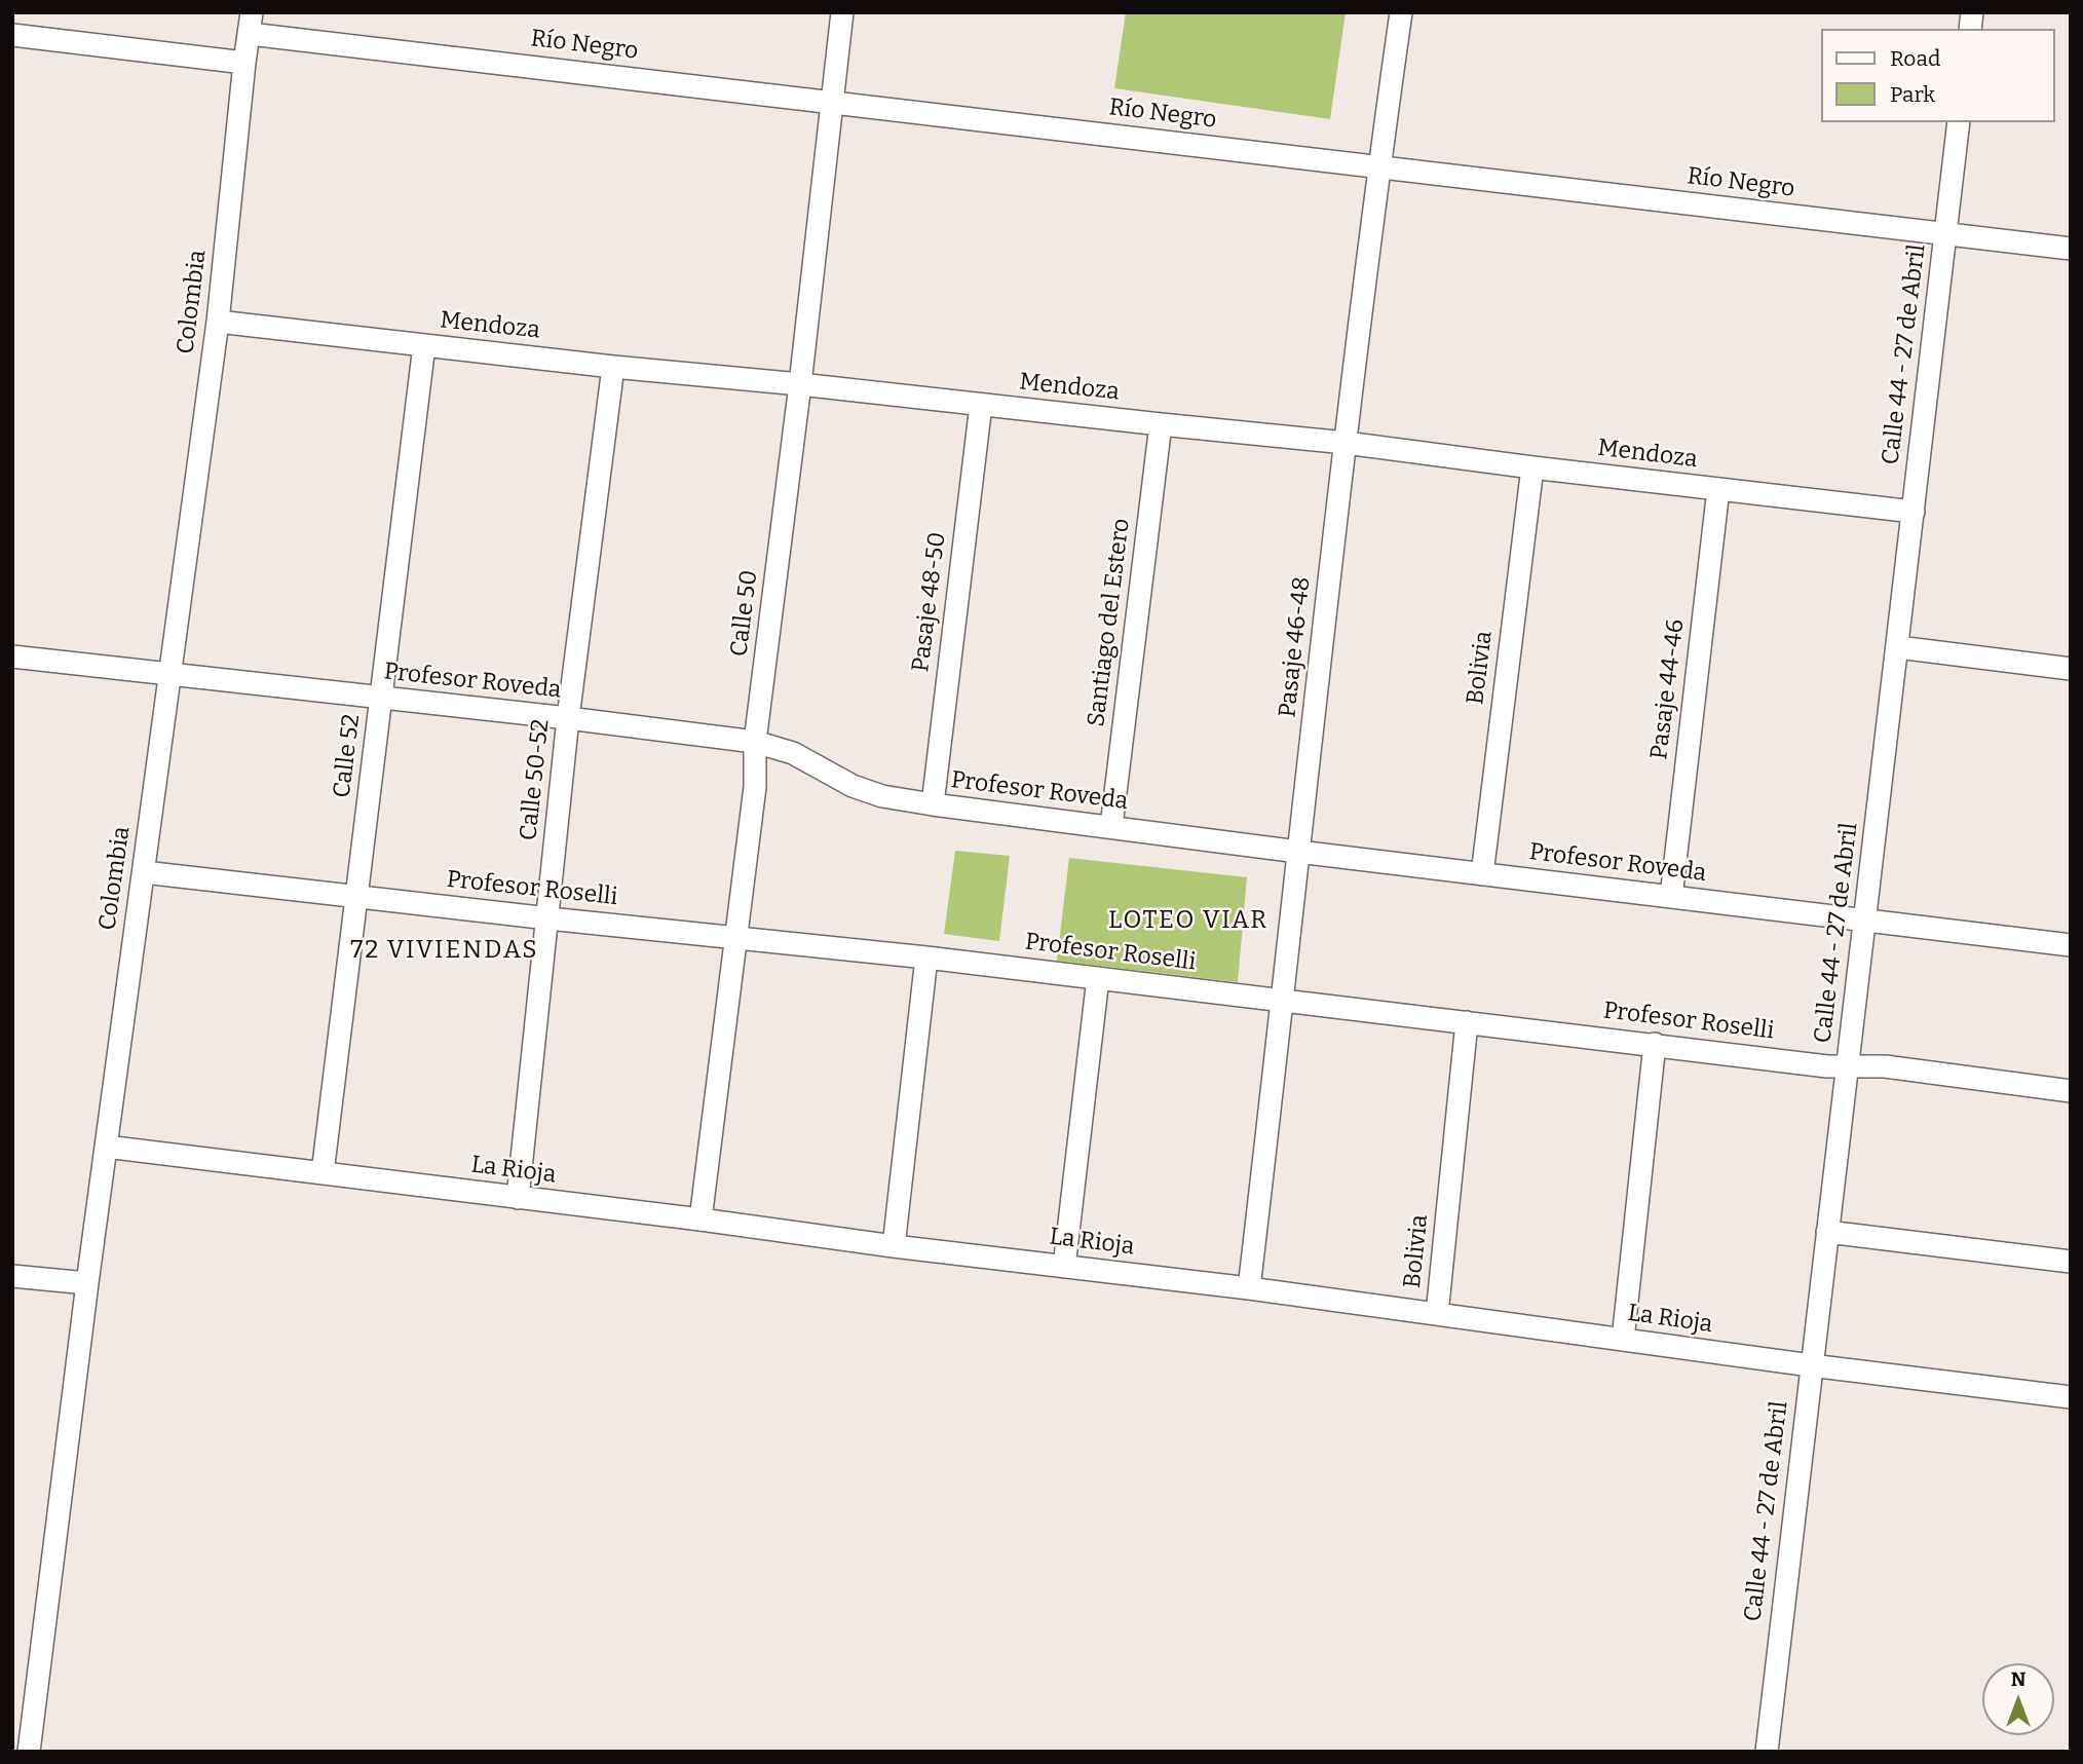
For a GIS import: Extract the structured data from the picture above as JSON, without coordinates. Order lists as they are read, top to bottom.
{
  "streets": {
    "street": [
      "Río Negro",
      "Colombia",
      "Mendoza",
      "Calle 44 - 27 de Abril",
      "Pasaje 48-50",
      "Calle 50",
      "Santiago del Estero",
      "Pasaje 46-48",
      "Bolivia",
      "Profesor Roveda",
      "Pasaje 44-46",
      "Calle 52",
      "Calle 50-52",
      "Profesor Roselli",
      "La Rioja"
    ]
  },
  "crossings": [
    ["Río Negro", "Colombia"],
    ["Río Negro", "Calle 44 - 27 de Abril"],
    ["Río Negro", "Calle 50"],
    ["Río Negro", "Pasaje 46-48"],
    ["Colombia", "Mendoza"],
    ["Colombia", "Profesor Roveda"],
    ["Colombia", "Profesor Roselli"],
    ["Colombia", "La Rioja"],
    ["Mendoza", "Calle 44 - 27 de Abril"],
    ["Mendoza", "Pasaje 48-50"],
    ["Mendoza", "Calle 50"],
    ["Mendoza", "Santiago del Estero"],
    ["Mendoza", "Pasaje 46-48"],
    ["Mendoza", "Bolivia"],
    ["Mendoza", "Pasaje 44-46"],
    ["Mendoza", "Calle 52"],
    ["Mendoza", "Calle 50-52"],
    ["Calle 44 - 27 de Abril", "Profesor Roveda"],
    ["Calle 44 - 27 de Abril", "Profesor Roselli"],
    ["Calle 44 - 27 de Abril", "La Rioja"],
    ["Pasaje 48-50", "Profesor Roveda"],
    ["Calle 50", "Profesor Roveda"],
    ["Calle 50", "Profesor Roselli"],
    ["Calle 50", "La Rioja"],
    ["Santiago del Estero", "Profesor Roveda"],
    ["Pasaje 46-48", "Profesor Roveda"],
    ["Pasaje 46-48", "Profesor Roselli"],
    ["Pasaje 46-48", "La Rioja"],
    ["Bolivia", "Profesor Roveda"],
    ["Bolivia", "Profesor Roselli"],
    ["Bolivia", "La Rioja"],
    ["Profesor Roveda", "Pasaje 44-46"],
    ["Profesor Roveda", "Calle 52"],
    ["Profesor Roveda", "Calle 50-52"],
    ["Calle 52", "Profesor Roselli"],
    ["Calle 52", "La Rioja"],
    ["Calle 50-52", "Profesor Roselli"],
    ["Calle 50-52", "La Rioja"]
  ],
  "districts": ["LOTEO VIAR", "72 VIVIENDAS"],
  "legend": ["Road", "Park"],
  "north": "top"
}
